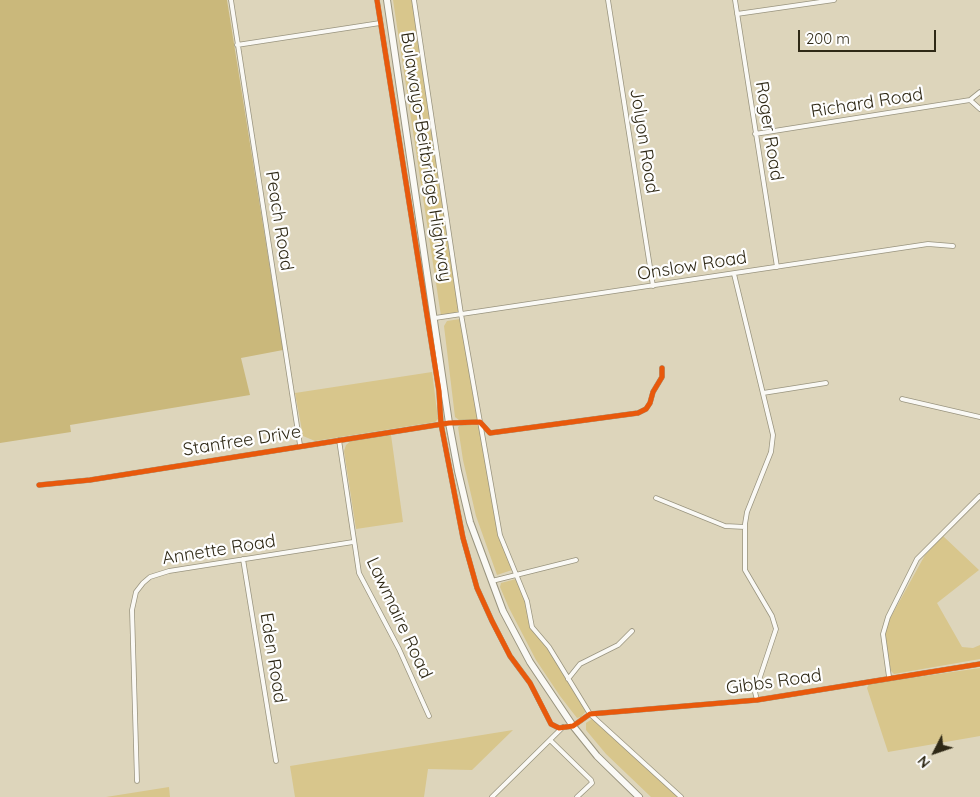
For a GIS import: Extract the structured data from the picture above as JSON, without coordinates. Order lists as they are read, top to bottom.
{
  "streets": {
    "highway": ["Bulawayo-Beitbridge Highway"],
    "street": [
      "Richard Road",
      "Roger Road",
      "Jolyon Road",
      "Peach Road",
      "Onslow Road",
      "Stanfree Drive",
      "Annette Road",
      "Lawmaire Road",
      "Eden Road",
      "Gibbs Road"
    ]
  },
  "crossings": [
    ["Richard Road", "Roger Road"],
    ["Roger Road", "Onslow Road"],
    ["Jolyon Road", "Onslow Road"],
    ["Bulawayo-Beitbridge Highway", "Onslow Road"],
    ["Bulawayo-Beitbridge Highway", "Stanfree Drive"],
    ["Peach Road", "Stanfree Drive"],
    ["Stanfree Drive", "Lawmaire Road"],
    ["Annette Road", "Lawmaire Road"],
    ["Annette Road", "Eden Road"]
  ],
  "scale_bar": "200 m",
  "north": "bottom left"
}
